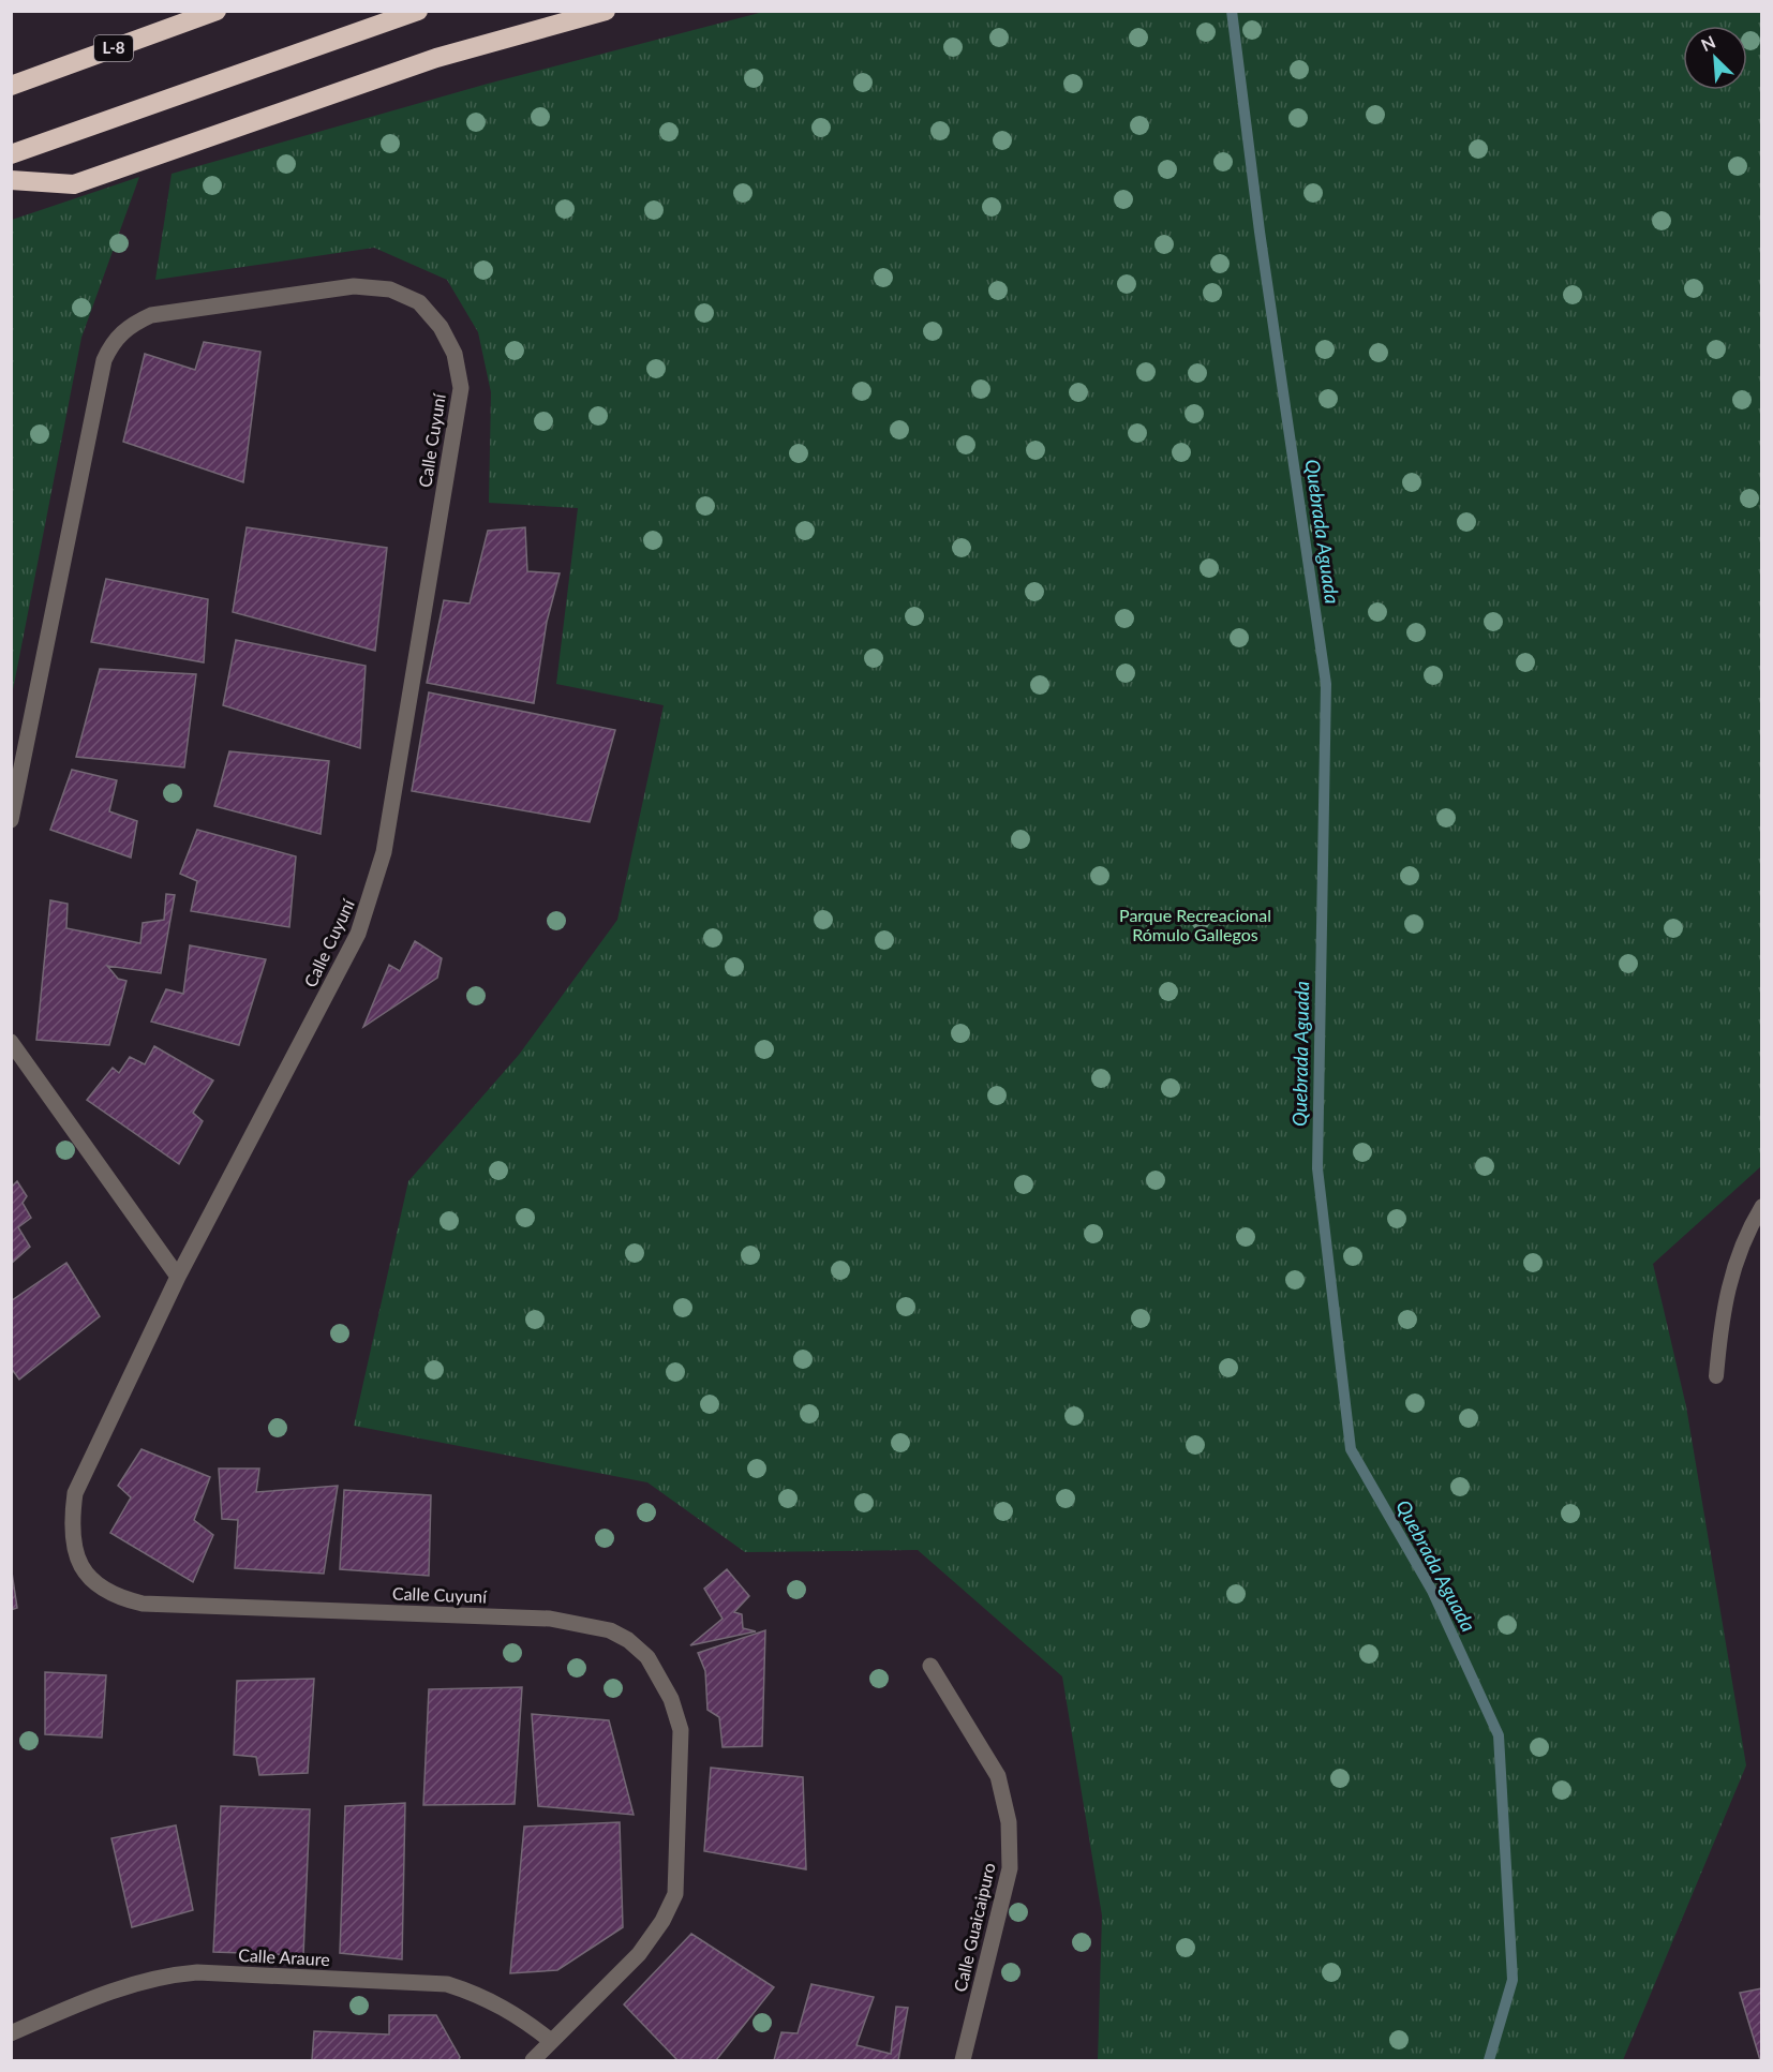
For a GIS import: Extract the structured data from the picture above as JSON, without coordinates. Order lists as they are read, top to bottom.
{
  "streets": {
    "highway": ["L-8"],
    "street": ["Calle Cuyuní", "Calle Guaicaipuro", "Calle Araure"]
  },
  "crossings": [
    ["Calle Cuyuní", "Calle Araure"]
  ],
  "water": ["Quebrada Aguada"],
  "parks": ["Parque Recreacional Rómulo Gallegos"],
  "north": "top left"
}
